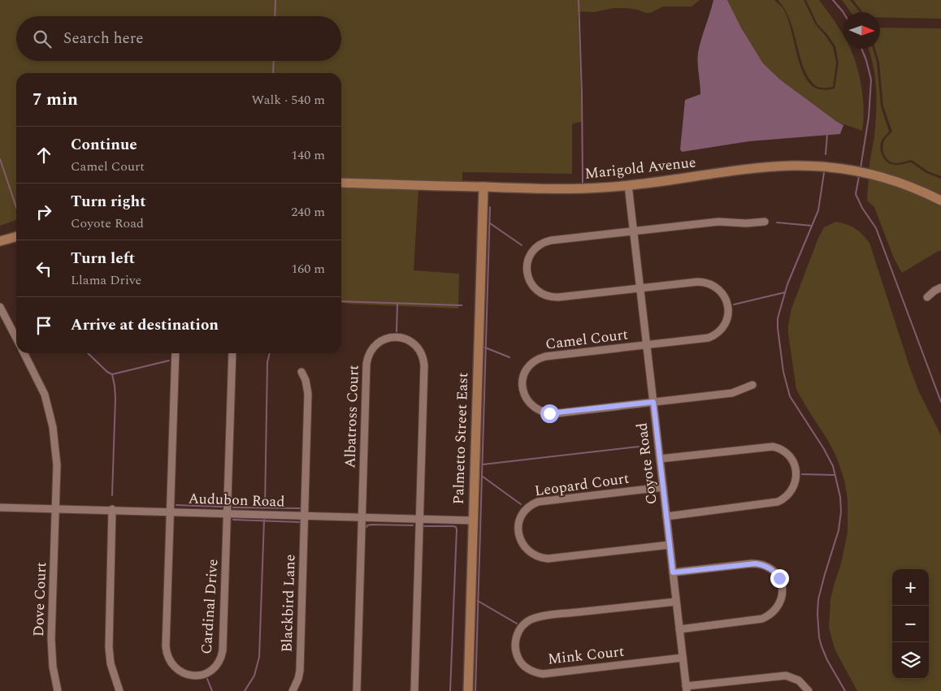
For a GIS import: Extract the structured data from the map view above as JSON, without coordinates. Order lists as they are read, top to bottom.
{
  "streets": {
    "main road": ["Marigold Avenue", "Palmetto Street East"],
    "street": [
      "Camel Court",
      "Albatross Court",
      "Coyote Road",
      "Leopard Court",
      "Audubon Road",
      "Dove Court",
      "Blackbird Lane",
      "Cardinal Drive",
      "Mink Court"
    ]
  },
  "crossings": [
    ["Marigold Avenue", "Palmetto Street East"],
    ["Marigold Avenue", "Coyote Road"],
    ["Camel Court", "Coyote Road"],
    ["Albatross Court", "Audubon Road"],
    ["Palmetto Street East", "Audubon Road"],
    ["Coyote Road", "Leopard Court"],
    ["Coyote Road", "Mink Court"],
    ["Audubon Road", "Dove Court"],
    ["Audubon Road", "Blackbird Lane"],
    ["Audubon Road", "Cardinal Drive"]
  ],
  "north": "right",
  "page": {
    "search": "Search here",
    "heading": ["7 min", "Walk · 540 m"],
    "list": [
      ["Continue", "Camel Court", "140 m"],
      ["Turn right", "Coyote Road", "240 m"],
      ["Turn left", "Llama Drive", "160 m"],
      "Arrive at destination"
    ],
    "map_buttons": ["+", "−"]
  }
}
